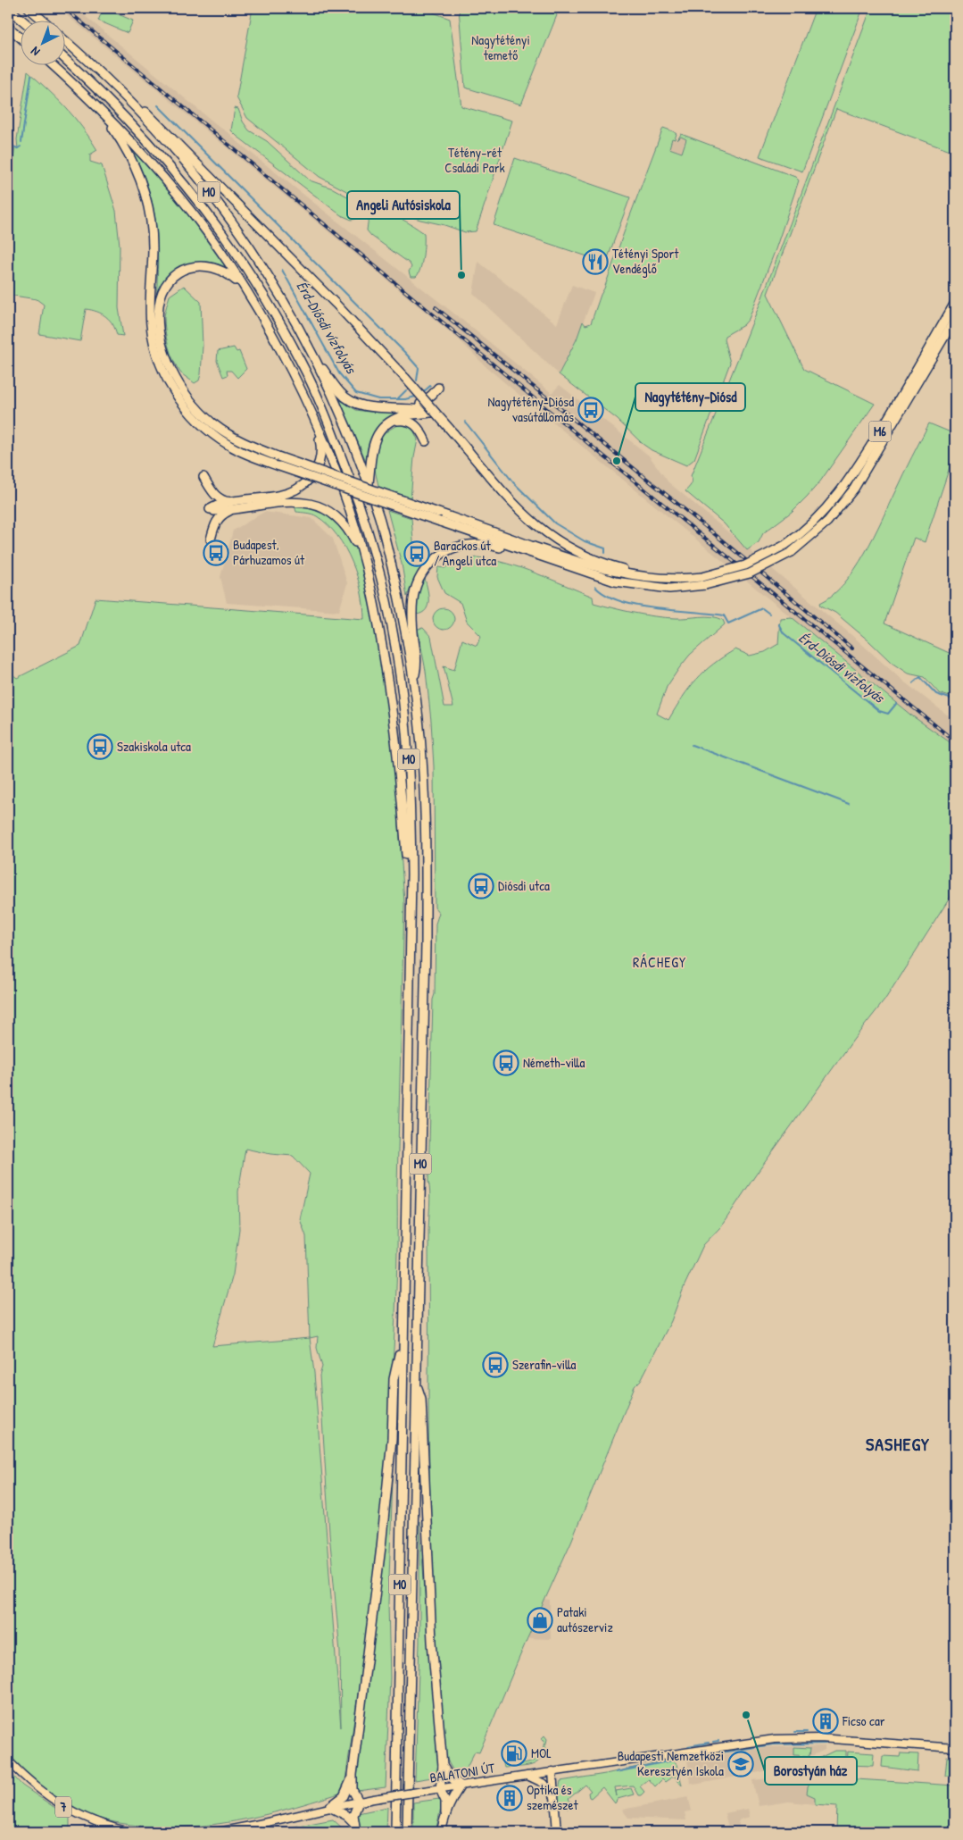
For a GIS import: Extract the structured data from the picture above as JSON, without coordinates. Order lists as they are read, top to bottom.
{
  "streets": {
    "highway": ["M0", "M6"],
    "main road": ["BALATONI ÚT", "7"]
  },
  "districts": ["RÁCHEGY", "SASHEGY"],
  "water": ["Érd-Diósdi vízfolyás"],
  "parks": ["Nagytétényi temető", "Tétény-rét Családi Park"],
  "places": {
    "restaurant": ["Tétényi Sport Vendéglő"],
    "other": ["Angeli Autósiskola", "Nagytétény-Diósd", "Borostyán ház"],
    "bus stop": [
      "Nagytétény-Diósd vasútállomás",
      "Budapest, Párhuzamos út",
      "Barackos út / Angeli utca",
      "Szakiskola utca",
      "Diósdi utca",
      "Németh-villa",
      "Szerafin-villa"
    ],
    "shop": ["Pataki autószerviz"],
    "building": ["Ficso car", "Optika és szemészet"],
    "fuel station": ["MOL"],
    "school or university": ["Budapesti Nemzetközi Keresztyén Iskola"]
  },
  "north": "bottom left"
}
